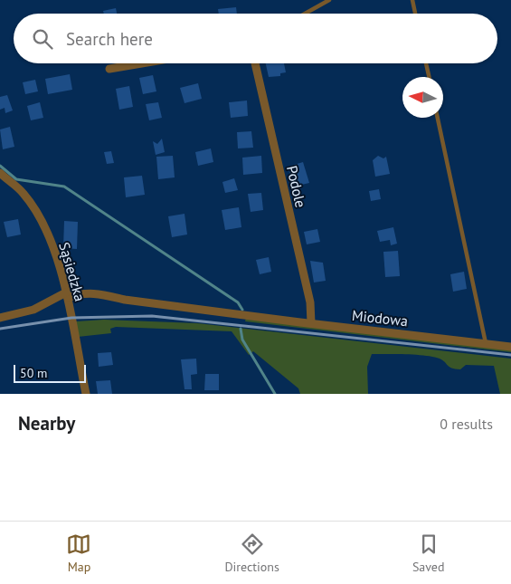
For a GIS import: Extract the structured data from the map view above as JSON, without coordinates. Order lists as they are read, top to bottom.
{
  "streets": {
    "street": ["Podole", "Sąsiedzka", "Miodowa"]
  },
  "crossings": [
    ["Podole", "Miodowa"],
    ["Sąsiedzka", "Miodowa"]
  ],
  "scale_bar": "50 m",
  "north": "left",
  "page": {
    "search": "Search here",
    "scale": "50 m",
    "heading": ["Nearby", "0 results"],
    "nav": ["Map", "Directions", "Saved"]
  }
}
